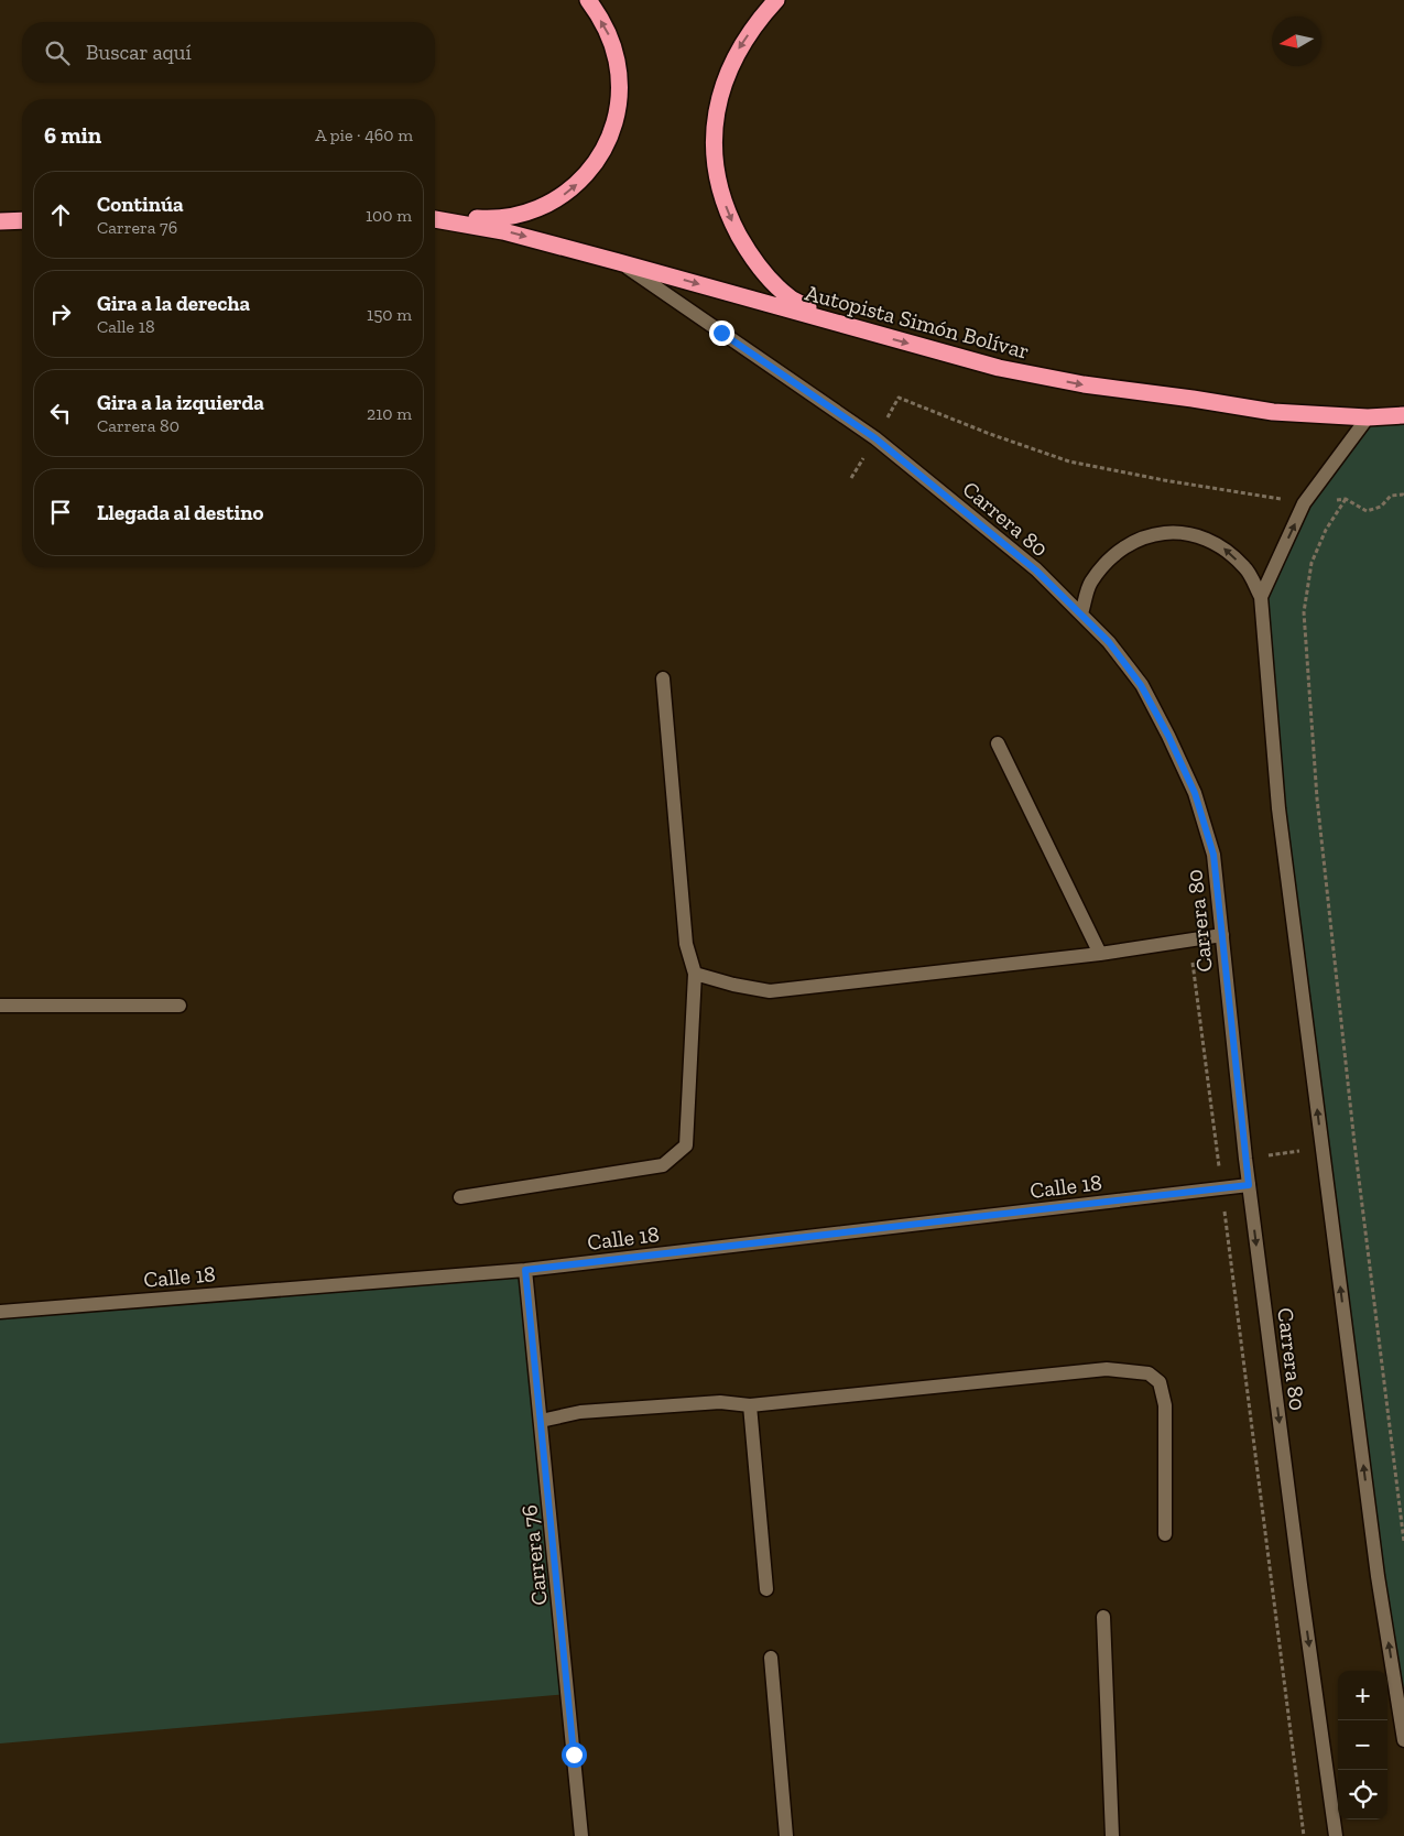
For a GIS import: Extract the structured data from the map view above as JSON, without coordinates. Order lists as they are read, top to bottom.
{
  "streets": {
    "highway": ["Autopista Simón Bolívar"],
    "main road": ["Carrera 80", "Calle 18", "Carrera 76"]
  },
  "crossings": [
    ["Autopista Simón Bolívar", "Carrera 80"],
    ["Carrera 80", "Calle 18"],
    ["Calle 18", "Carrera 76"]
  ],
  "one_way": ["Autopista Simón Bolívar"],
  "north": "left",
  "page": {
    "search": "Buscar aquí",
    "heading": ["6 min", "A pie · 460 m"],
    "list": [
      ["Continúa", "Carrera 76", "100 m"],
      ["Gira a la derecha", "Calle 18", "150 m"],
      ["Gira a la izquierda", "Carrera 80", "210 m"],
      "Llegada al destino"
    ],
    "map_buttons": ["+", "−"]
  }
}
